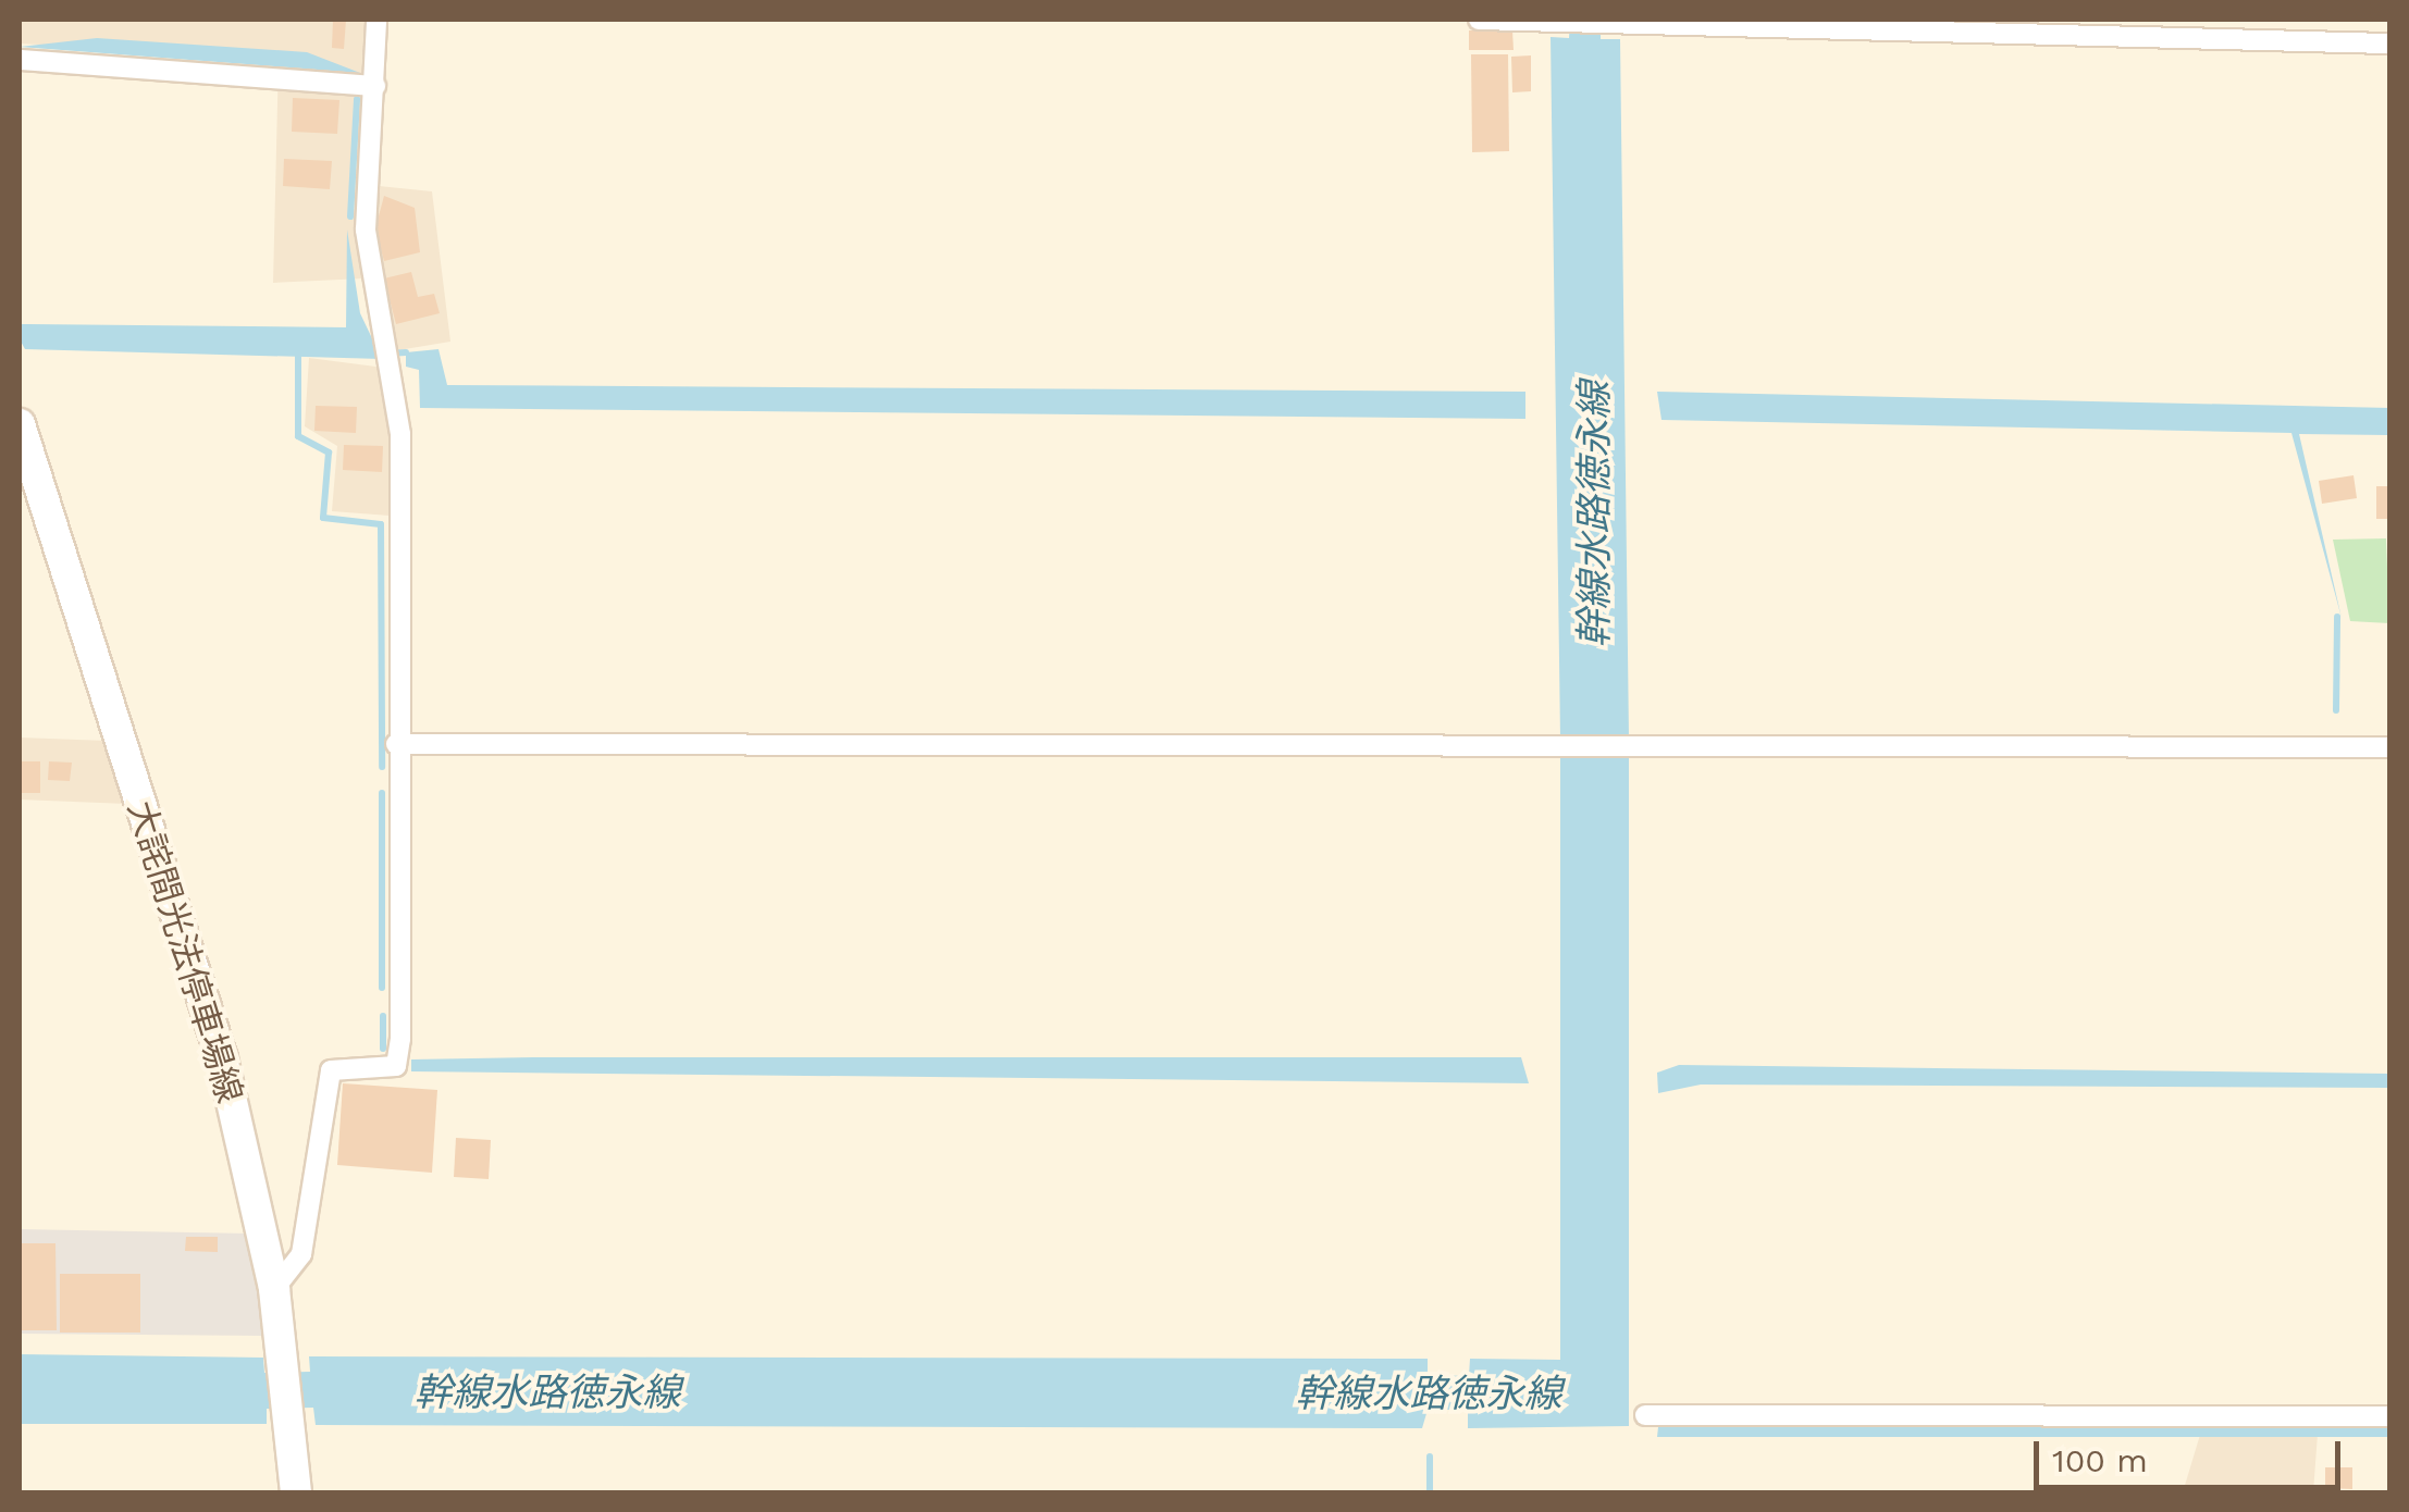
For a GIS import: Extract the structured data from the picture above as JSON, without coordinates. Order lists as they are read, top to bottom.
{
  "streets": {
    "main road": ["大詫間光法停車場線"]
  },
  "water": ["幹線水路徳永線"],
  "scale_bar": "100 m"
}
